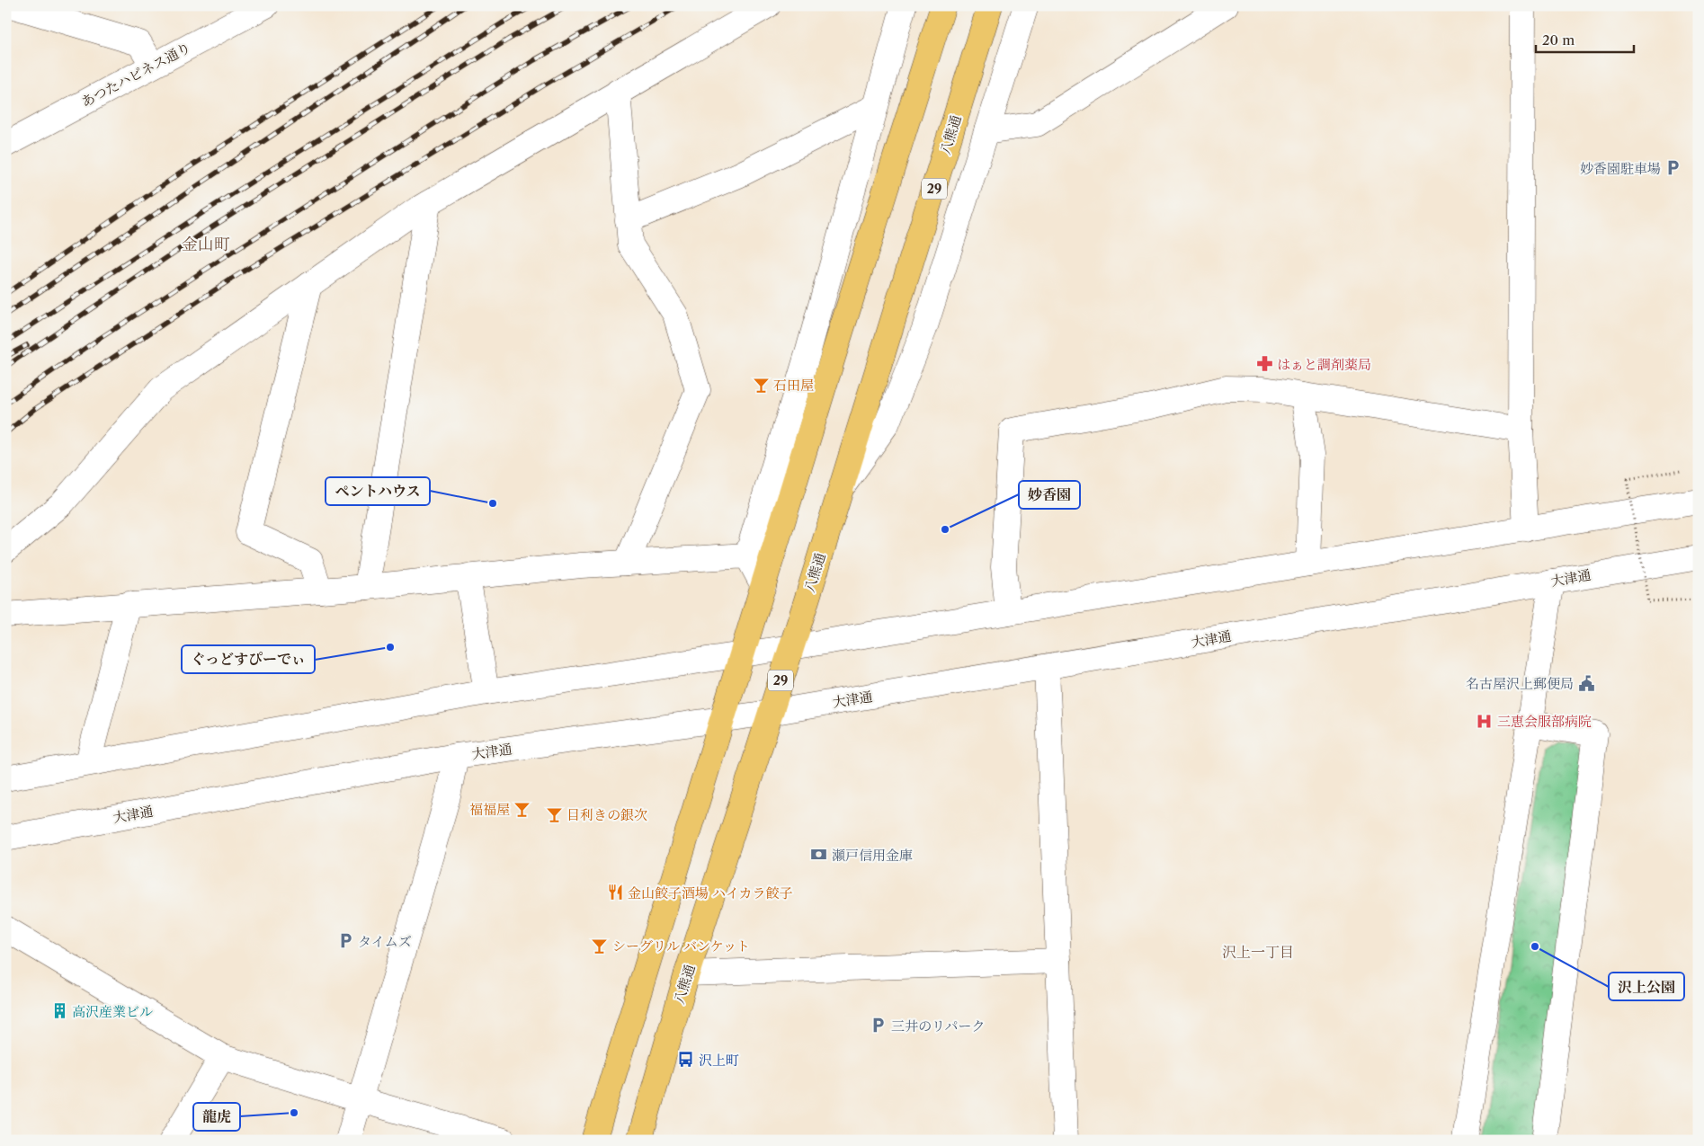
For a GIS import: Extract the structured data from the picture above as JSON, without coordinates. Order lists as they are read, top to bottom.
{
  "streets": {
    "main road": ["八熊通", "29"],
    "street": ["あつたハピネス通り", "大津通"]
  },
  "crossings": [
    ["八熊通", "大津通"]
  ],
  "districts": ["金山町", "沢上一丁目"],
  "places": {
    "parking": ["妙香園駐車場", "タイムズ", "三井のリパーク"],
    "pharmacy": ["はぁと調剤薬局"],
    "bar": [
      "石田屋",
      "福福屋",
      "目利きの銀次",
      "シーグリル バンケット"
    ],
    "other": [
      "ペントハウス",
      "妙香園",
      "ぐっどすぴーでぃ",
      "沢上公園",
      "龍虎"
    ],
    "public building": ["名古屋沢上郵便局"],
    "hospital": ["三恵会服部病院"],
    "bank": ["瀬戸信用金庫"],
    "restaurant": ["金山餃子酒場 ハイカラ餃子"],
    "building": ["高沢産業ビル"],
    "bus stop": ["沢上町"]
  },
  "scale_bar": "20 m"
}
